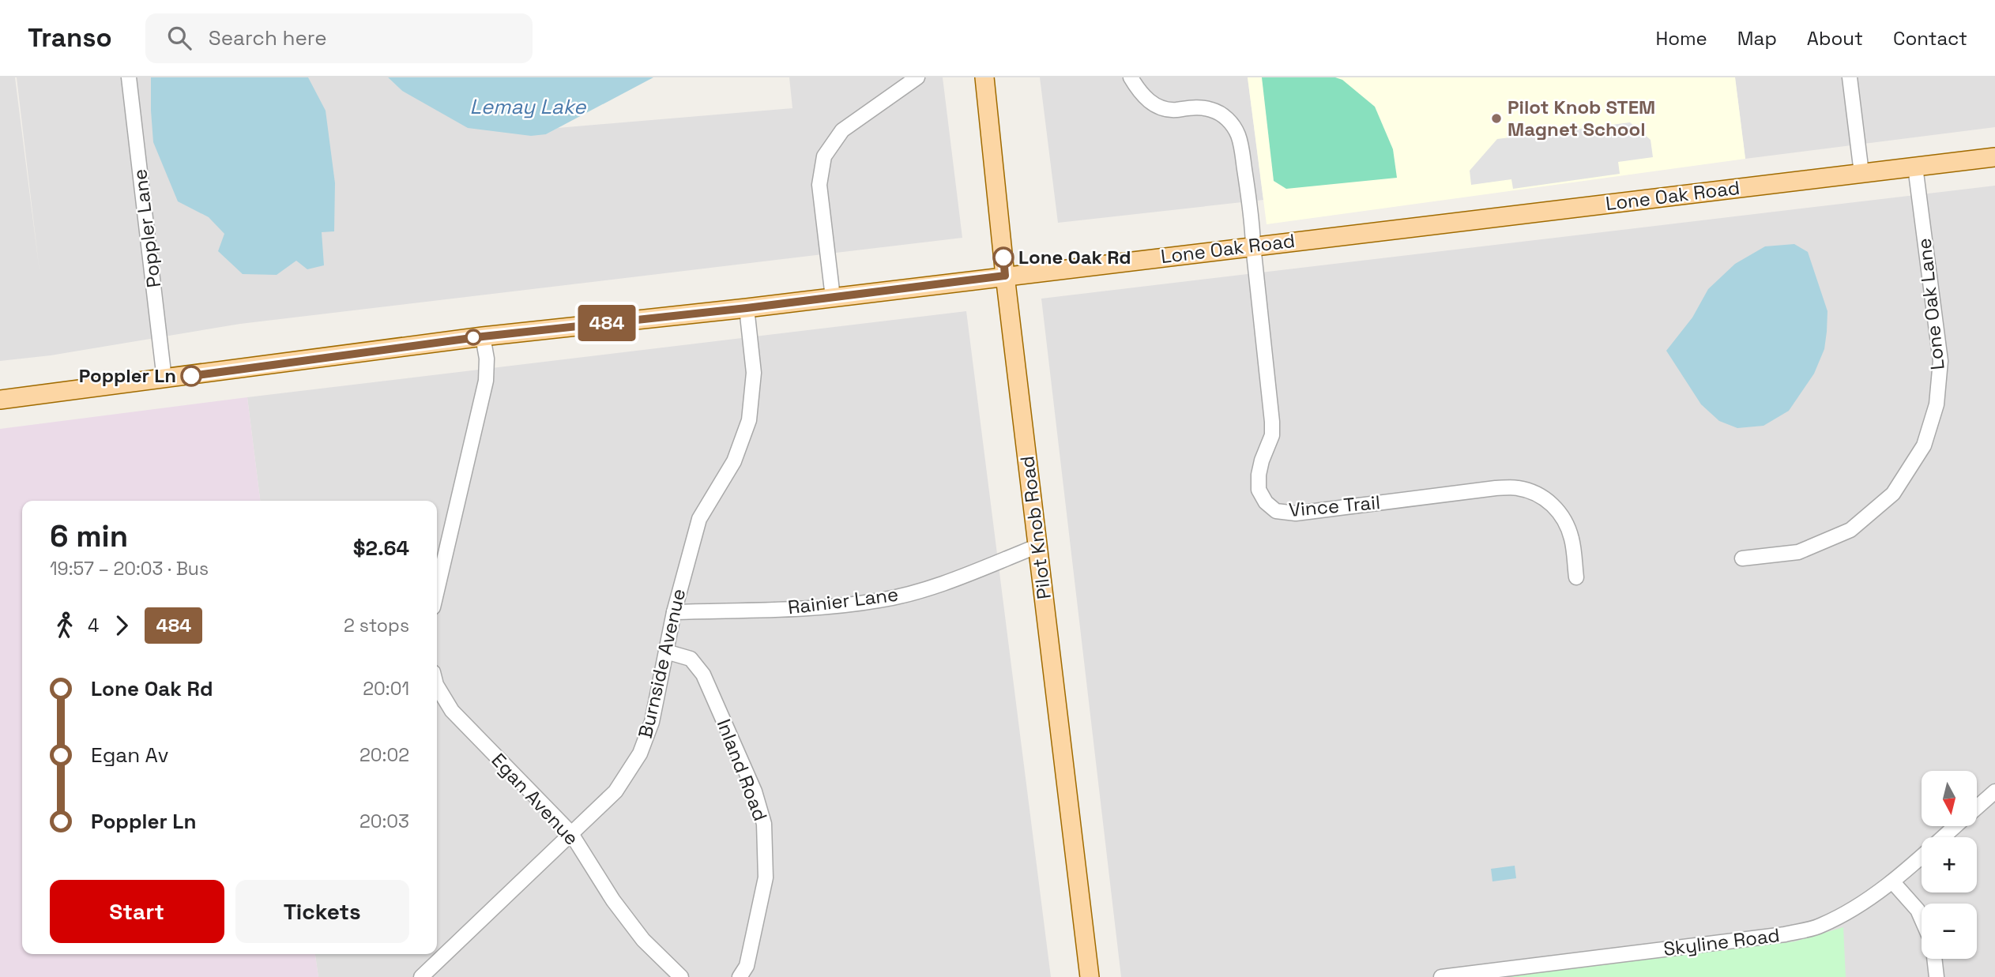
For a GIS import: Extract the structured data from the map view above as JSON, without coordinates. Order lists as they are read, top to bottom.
{
  "streets": {
    "main road": ["Lone Oak Road", "Pilot Knob Road"],
    "street": [
      "Poppler Lane",
      "Lone Oak Lane",
      "Vince Trail",
      "Rainier Lane",
      "Burnside Avenue",
      "Inland Road",
      "Egan Avenue",
      "Skyline Road"
    ]
  },
  "crossings": [
    ["Lone Oak Road", "Poppler Lane"],
    ["Lone Oak Road", "Lone Oak Lane"],
    ["Lone Oak Road", "Vince Trail"],
    ["Lone Oak Road", "Pilot Knob Road"],
    ["Lone Oak Road", "Burnside Avenue"],
    ["Pilot Knob Road", "Rainier Lane"],
    ["Rainier Lane", "Burnside Avenue"],
    ["Burnside Avenue", "Inland Road"],
    ["Burnside Avenue", "Egan Avenue"]
  ],
  "water": ["Lemay Lake"],
  "places": ["Pilot Knob STEM Magnet School", "Lone Oak Rd", "Poppler Ln"],
  "lines": ["bus line 484"],
  "north": "bottom",
  "page": {
    "header": "Transo",
    "search": "Search here",
    "nav": [
      "Home",
      "Map",
      "About",
      "Contact"
    ],
    "on_map": "484",
    "heading": ["6 min", "19:57 – 20:03 · Bus", "$2.64"],
    "legs": ["4", "484", "2 stops"],
    "list": [
      {
        "name": "Lone Oak Rd",
        "value": "20:01"
      },
      {
        "name": "Egan Av",
        "value": "20:02"
      },
      {
        "name": "Poppler Ln",
        "value": "20:03"
      }
    ],
    "map_buttons": ["+", "−"],
    "buttons": ["Start", "Tickets"]
  }
}
